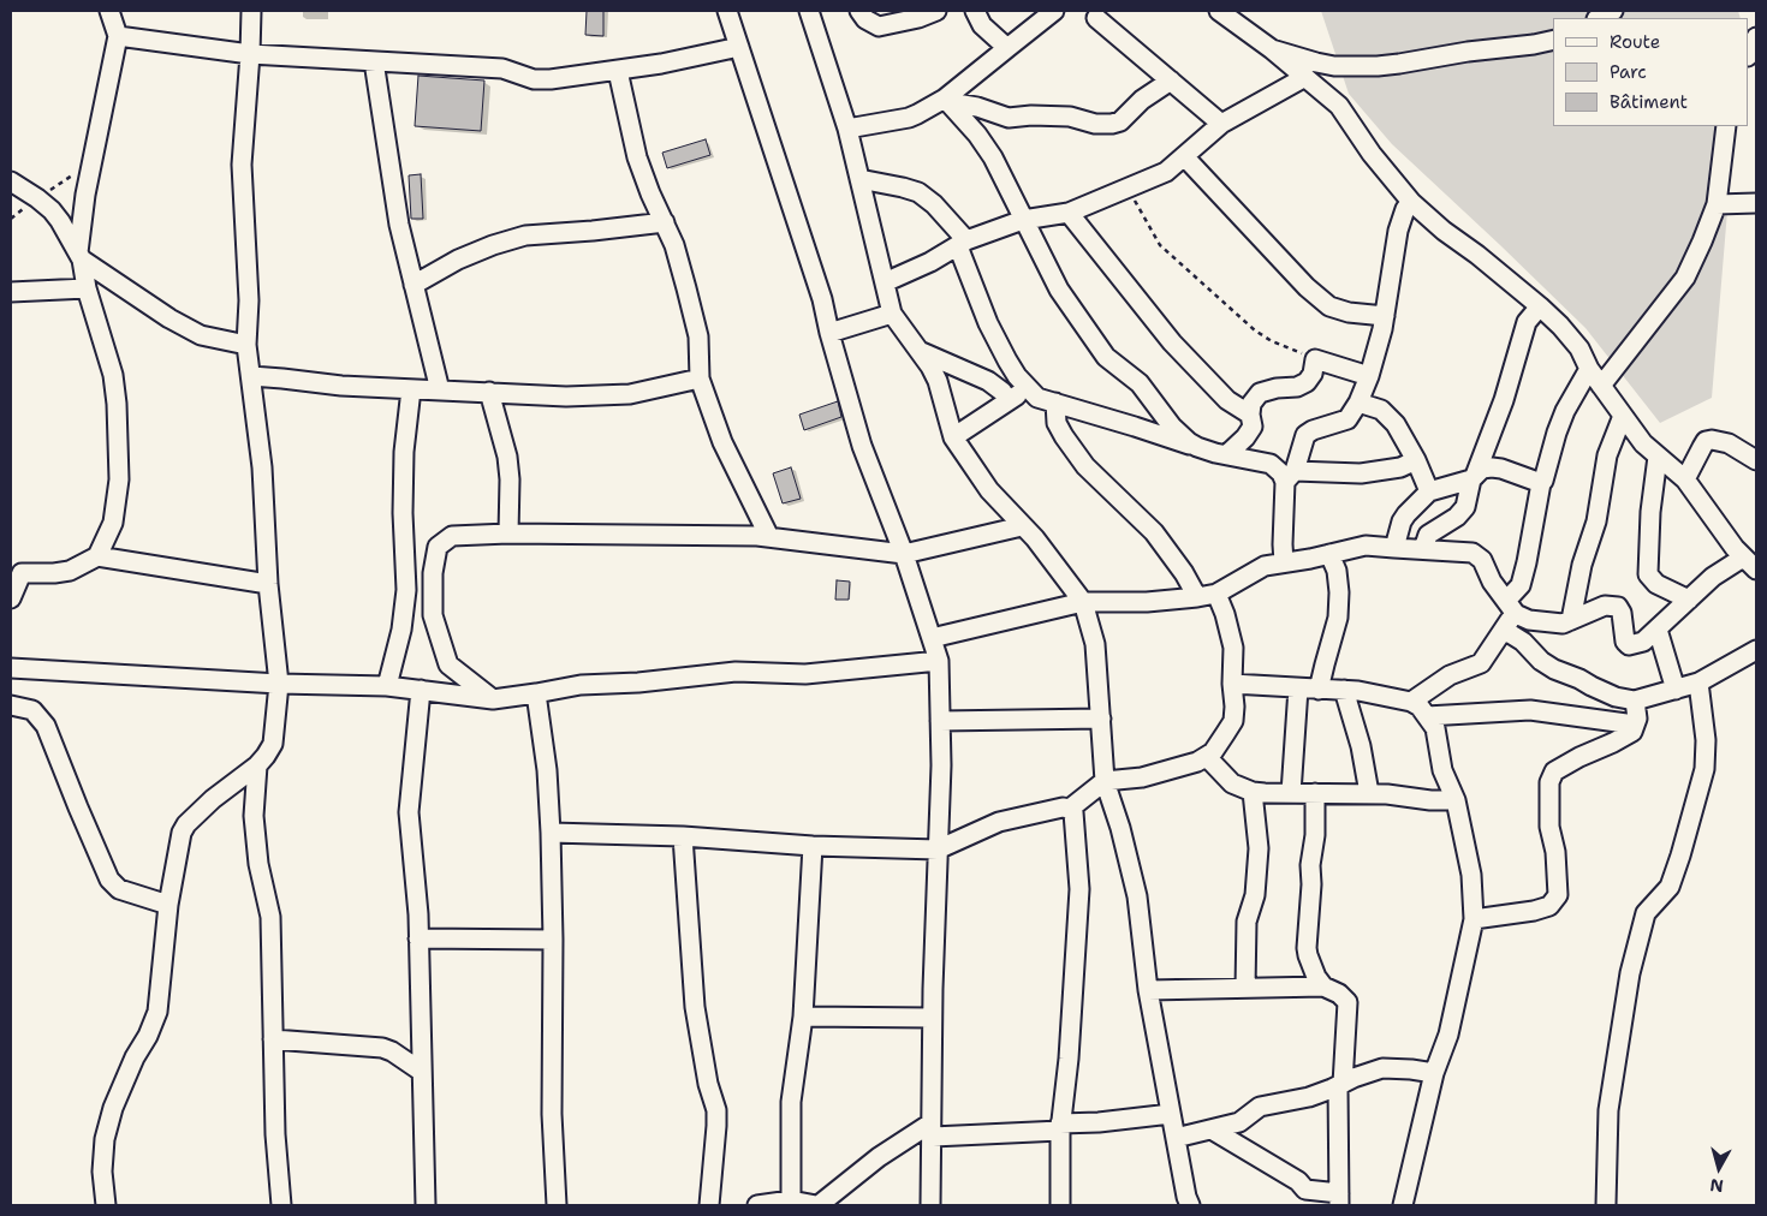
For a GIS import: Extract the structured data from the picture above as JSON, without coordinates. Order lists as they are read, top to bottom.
{
  "legend": ["Route", "Parc", "Bâtiment"],
  "north": "bottom"
}
